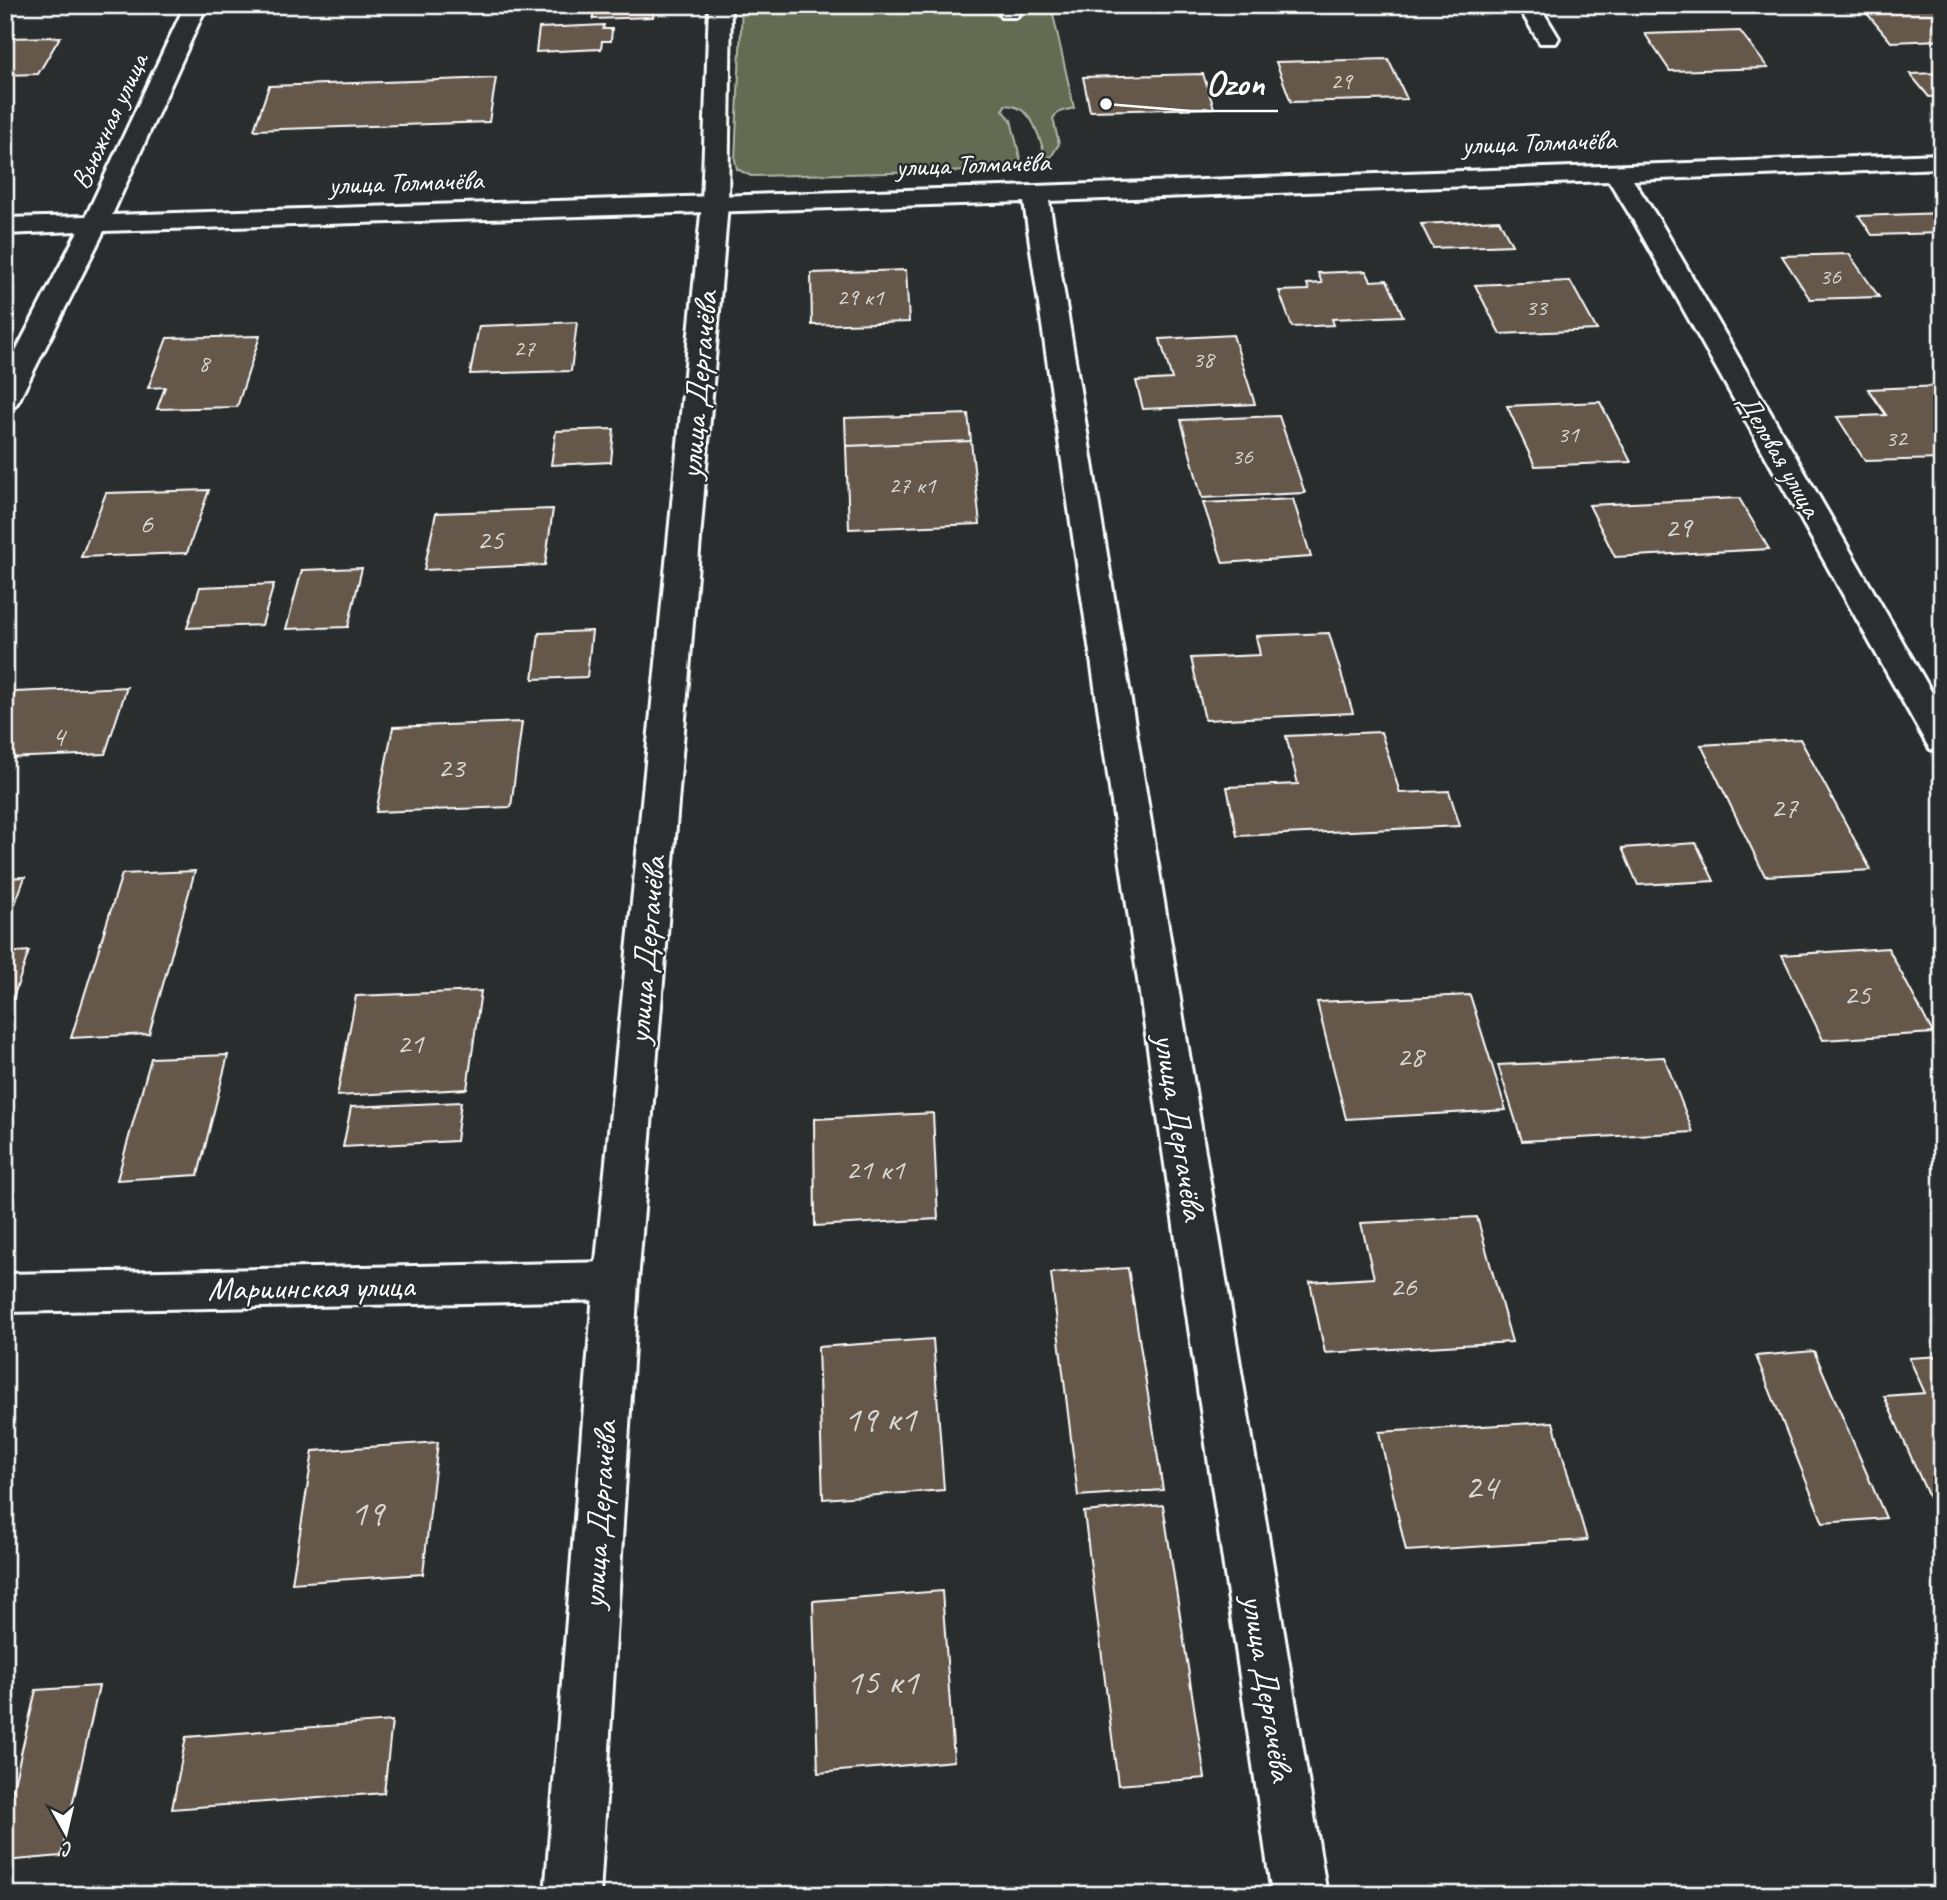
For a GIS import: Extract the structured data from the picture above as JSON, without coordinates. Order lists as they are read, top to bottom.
{
  "streets": {
    "street": [
      "Вьюжная улица",
      "улица Толмачёва",
      "улица Дергачёва",
      "Деловая улица",
      "Мариинская улица"
    ]
  },
  "crossings": [
    ["Вьюжная улица", "улица Толмачёва"],
    ["улица Толмачёва", "улица Дергачёва"],
    ["улица Толмачёва", "Деловая улица"],
    ["улица Дергачёва", "Мариинская улица"]
  ],
  "places": ["Ozon"],
  "house_numbers": [
    "29",
    "36",
    "29 к1",
    "33",
    "27",
    "38",
    "8",
    "31",
    "32",
    "36",
    "27 к1",
    "6",
    "29",
    "25",
    "4",
    "23",
    "27",
    "25",
    "21",
    "28",
    "21 к1",
    "26",
    "19 к1",
    "24",
    "19",
    "15 к1"
  ],
  "north": "bottom"
}
